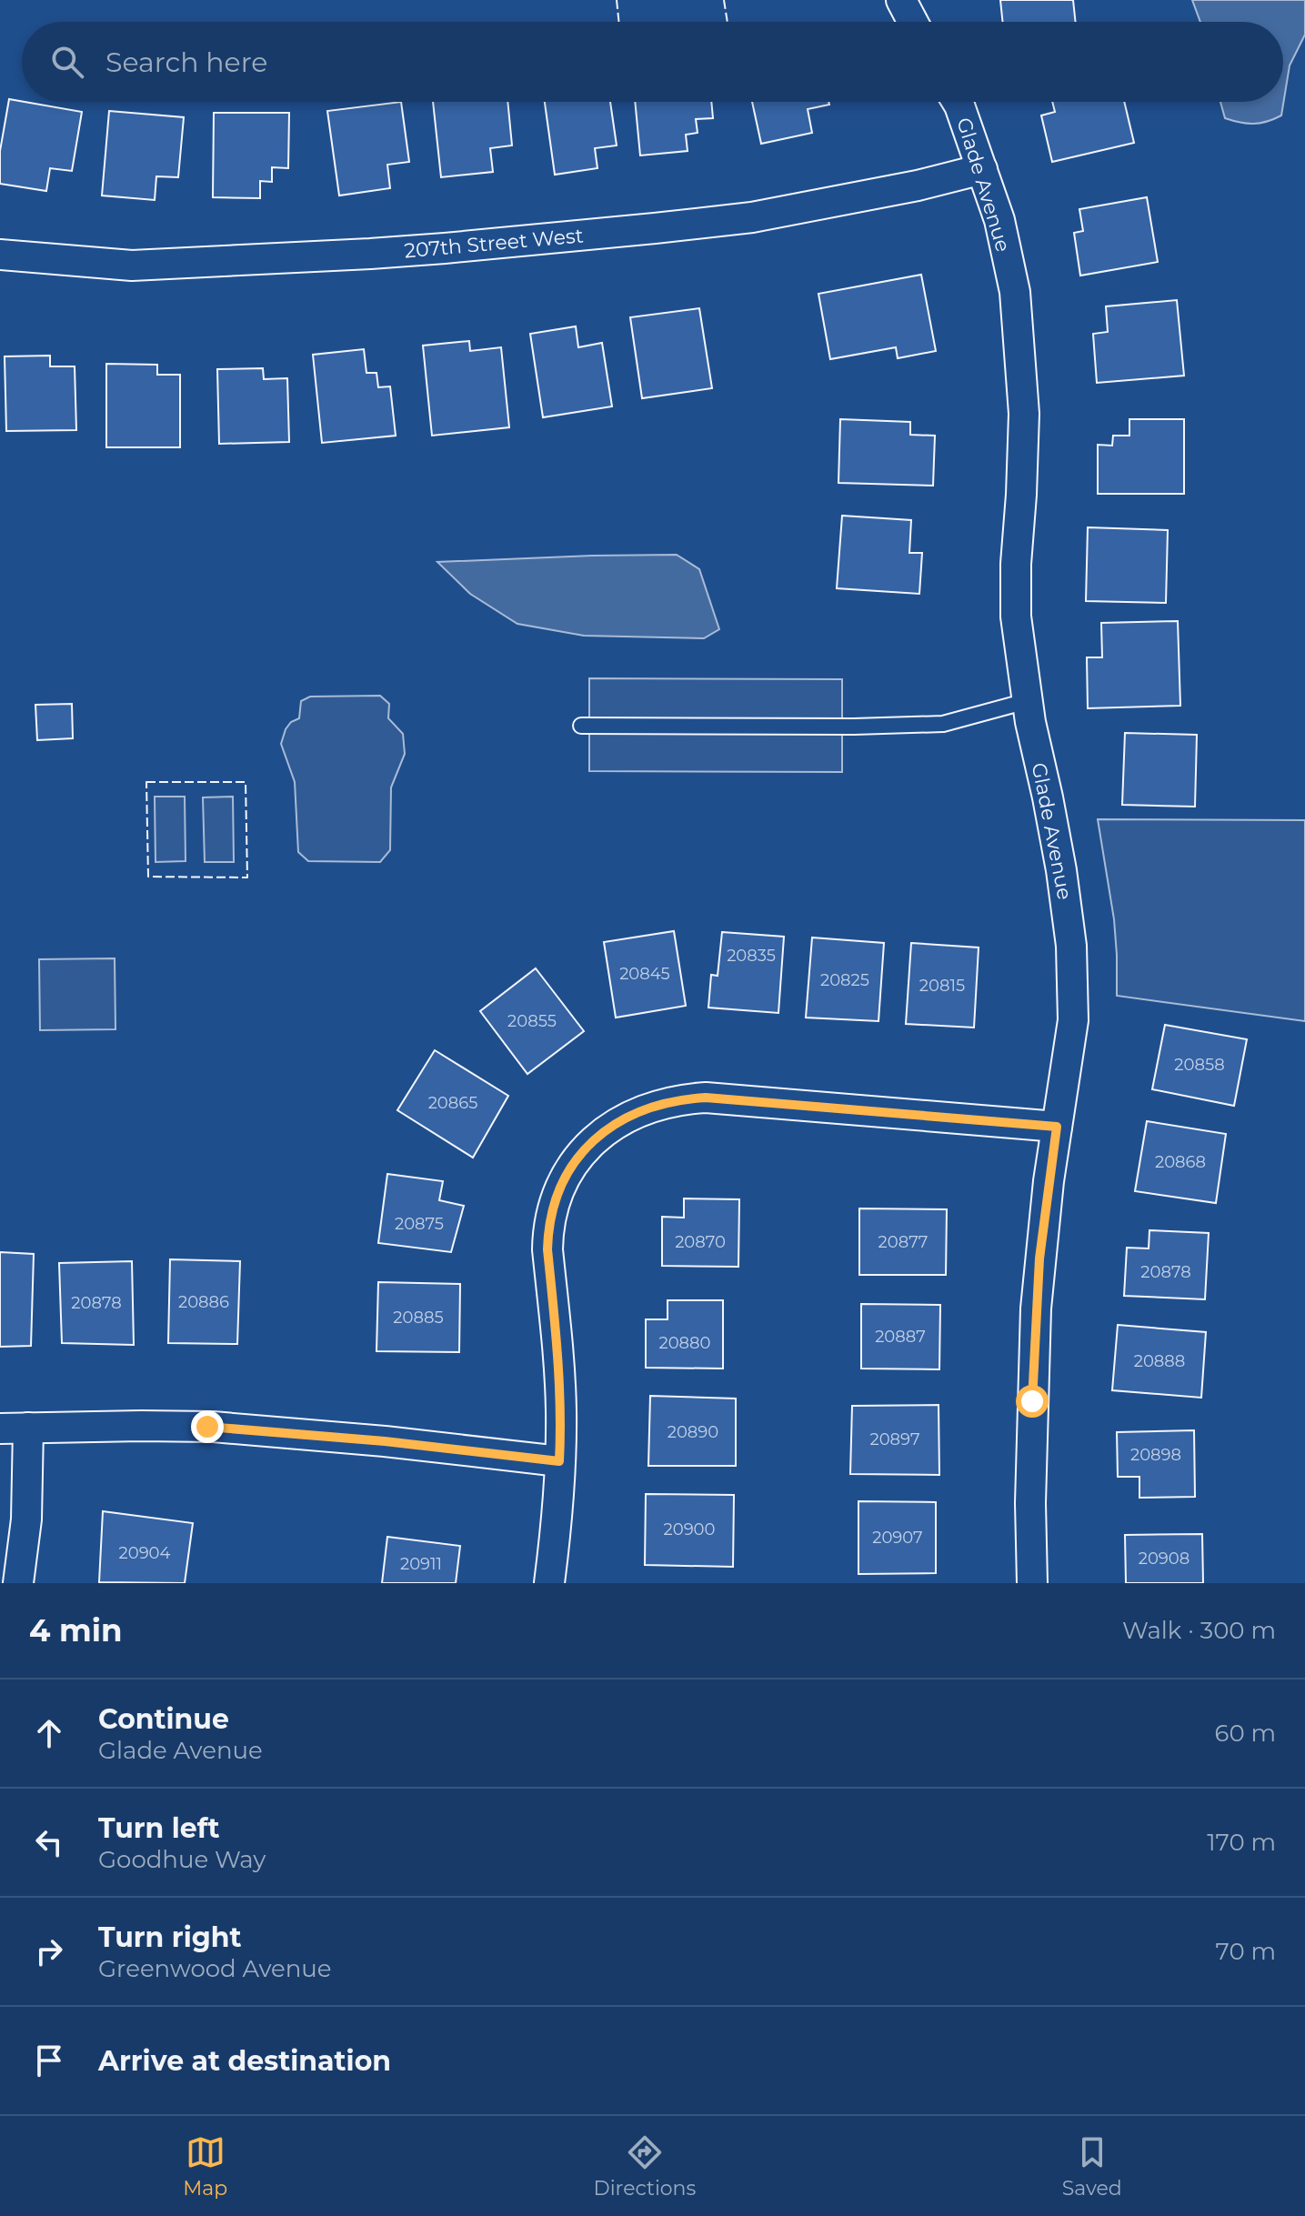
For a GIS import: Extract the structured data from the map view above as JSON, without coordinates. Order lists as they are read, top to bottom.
{
  "streets": {
    "street": ["Glade Avenue", "207th Street West"]
  },
  "crossings": [
    ["Glade Avenue", "207th Street West"]
  ],
  "house_numbers": [
    "20835",
    "20845",
    "20825",
    "20815",
    "20855",
    "20858",
    "20865",
    "20868",
    "20875",
    "20870",
    "20877",
    "20878",
    "20886",
    "20878",
    "20885",
    "20887",
    "20880",
    "20888",
    "20890",
    "20897",
    "20898",
    "20900",
    "20907",
    "20904",
    "20908",
    "20911"
  ],
  "page": {
    "search": "Search here",
    "heading": ["4 min", "Walk · 300 m"],
    "list": [
      ["Continue", "Glade Avenue", "60 m"],
      ["Turn left", "Goodhue Way", "170 m"],
      ["Turn right", "Greenwood Avenue", "70 m"],
      "Arrive at destination"
    ],
    "nav": ["Map", "Directions", "Saved"]
  }
}
